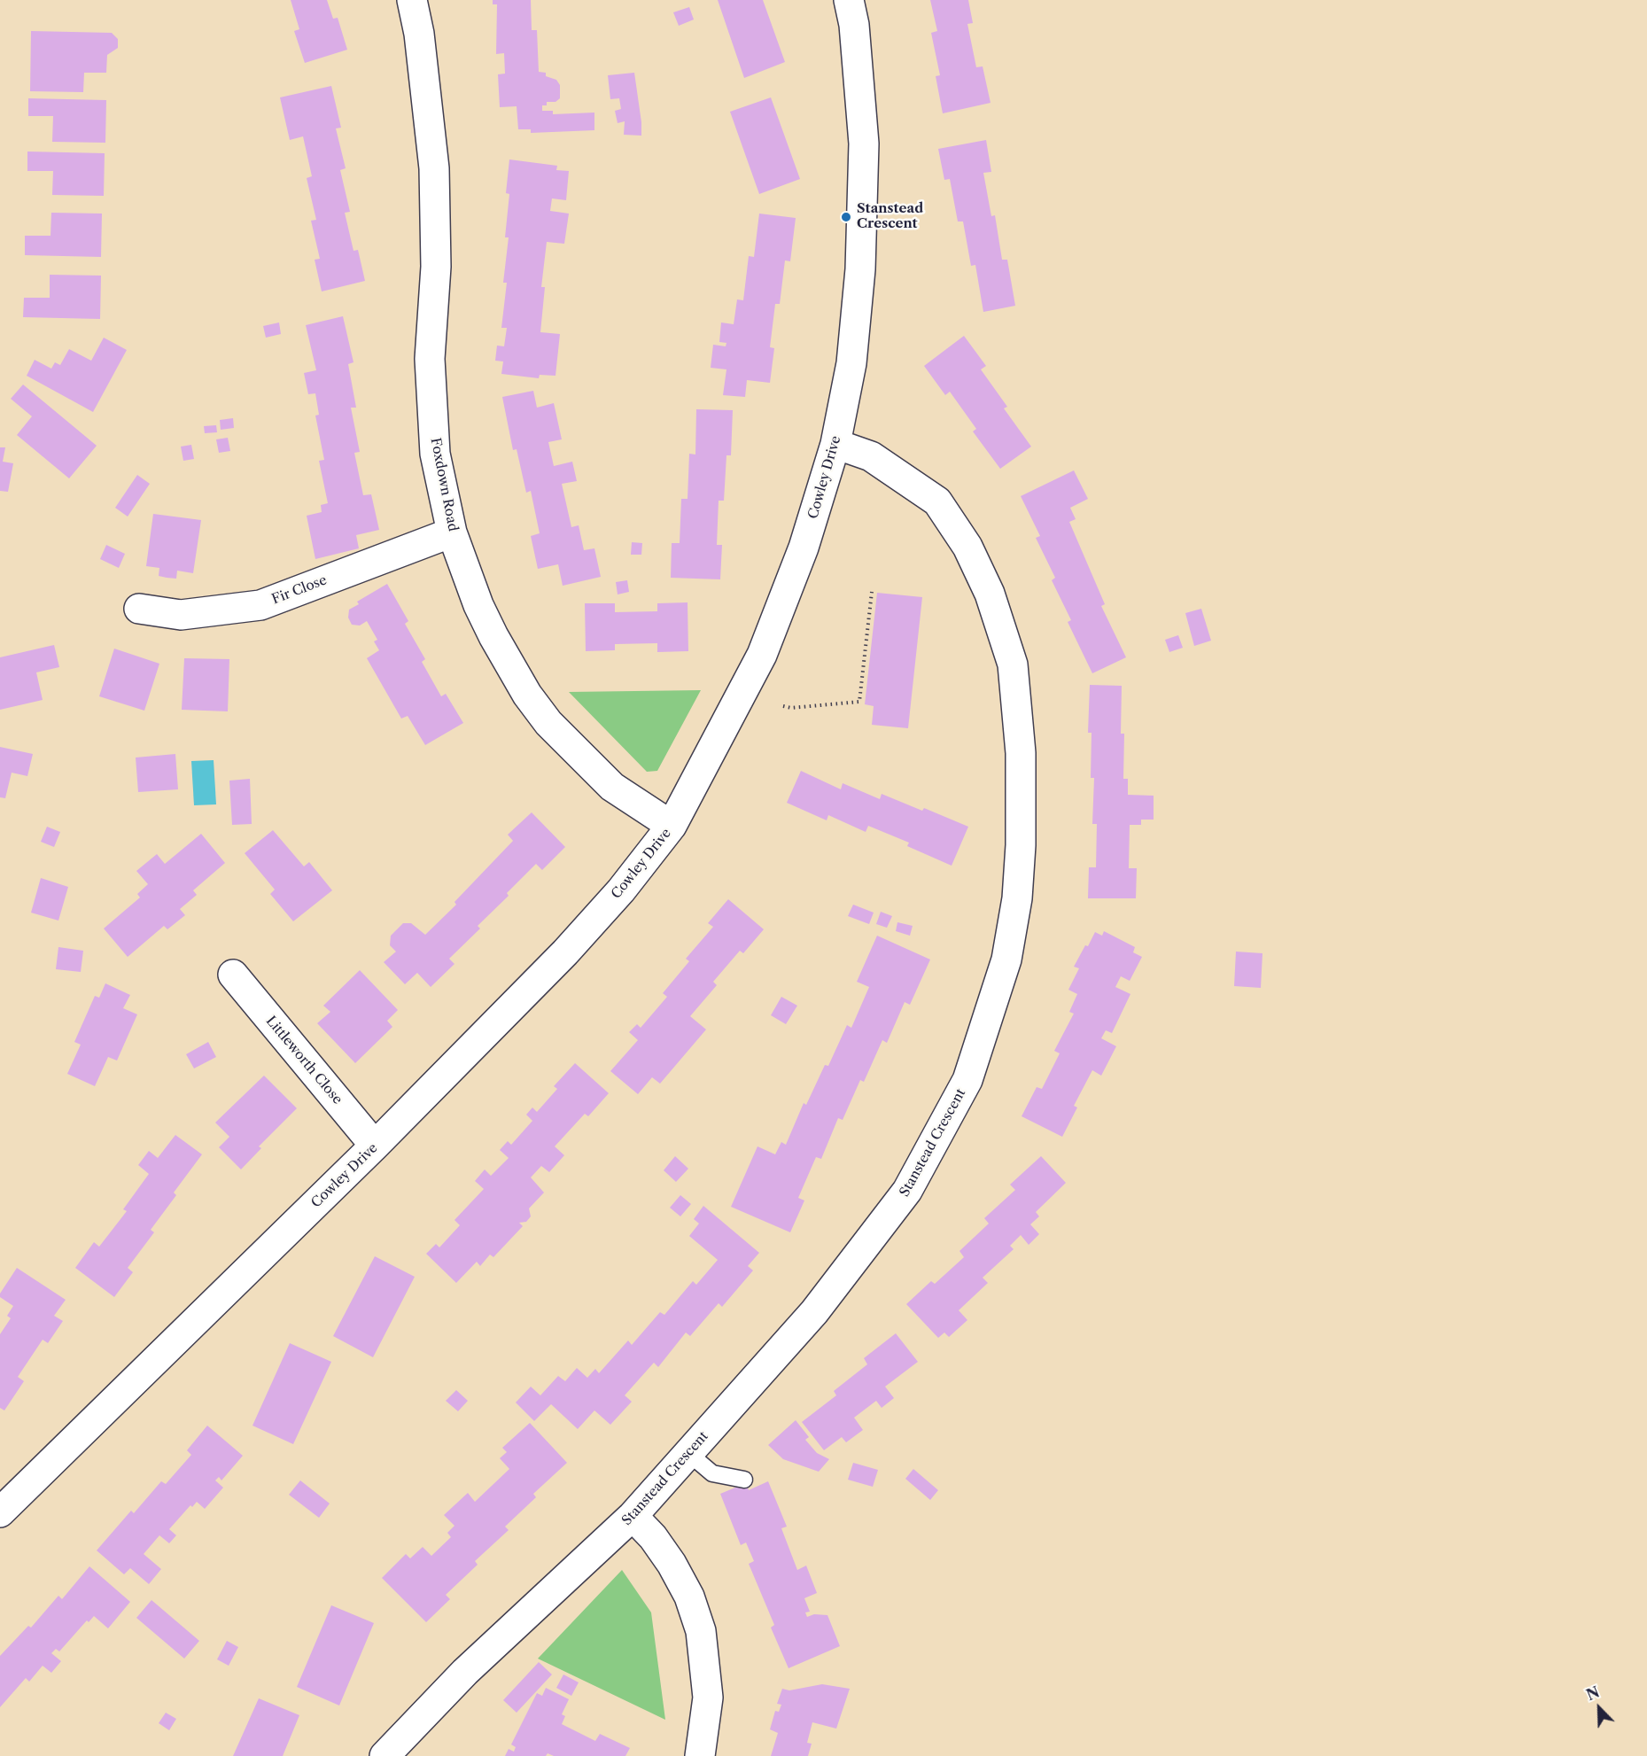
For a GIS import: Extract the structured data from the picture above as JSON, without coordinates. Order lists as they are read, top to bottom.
{
  "streets": {
    "street": [
      "Cowley Drive",
      "Foxdown Road",
      "Fir Close",
      "Littleworth Close",
      "Stanstead Crescent"
    ]
  },
  "crossings": [
    ["Cowley Drive", "Foxdown Road"],
    ["Cowley Drive", "Littleworth Close"],
    ["Cowley Drive", "Stanstead Crescent"],
    ["Foxdown Road", "Fir Close"]
  ],
  "places": ["Stanstead Crescent"],
  "north": "top left"
}
